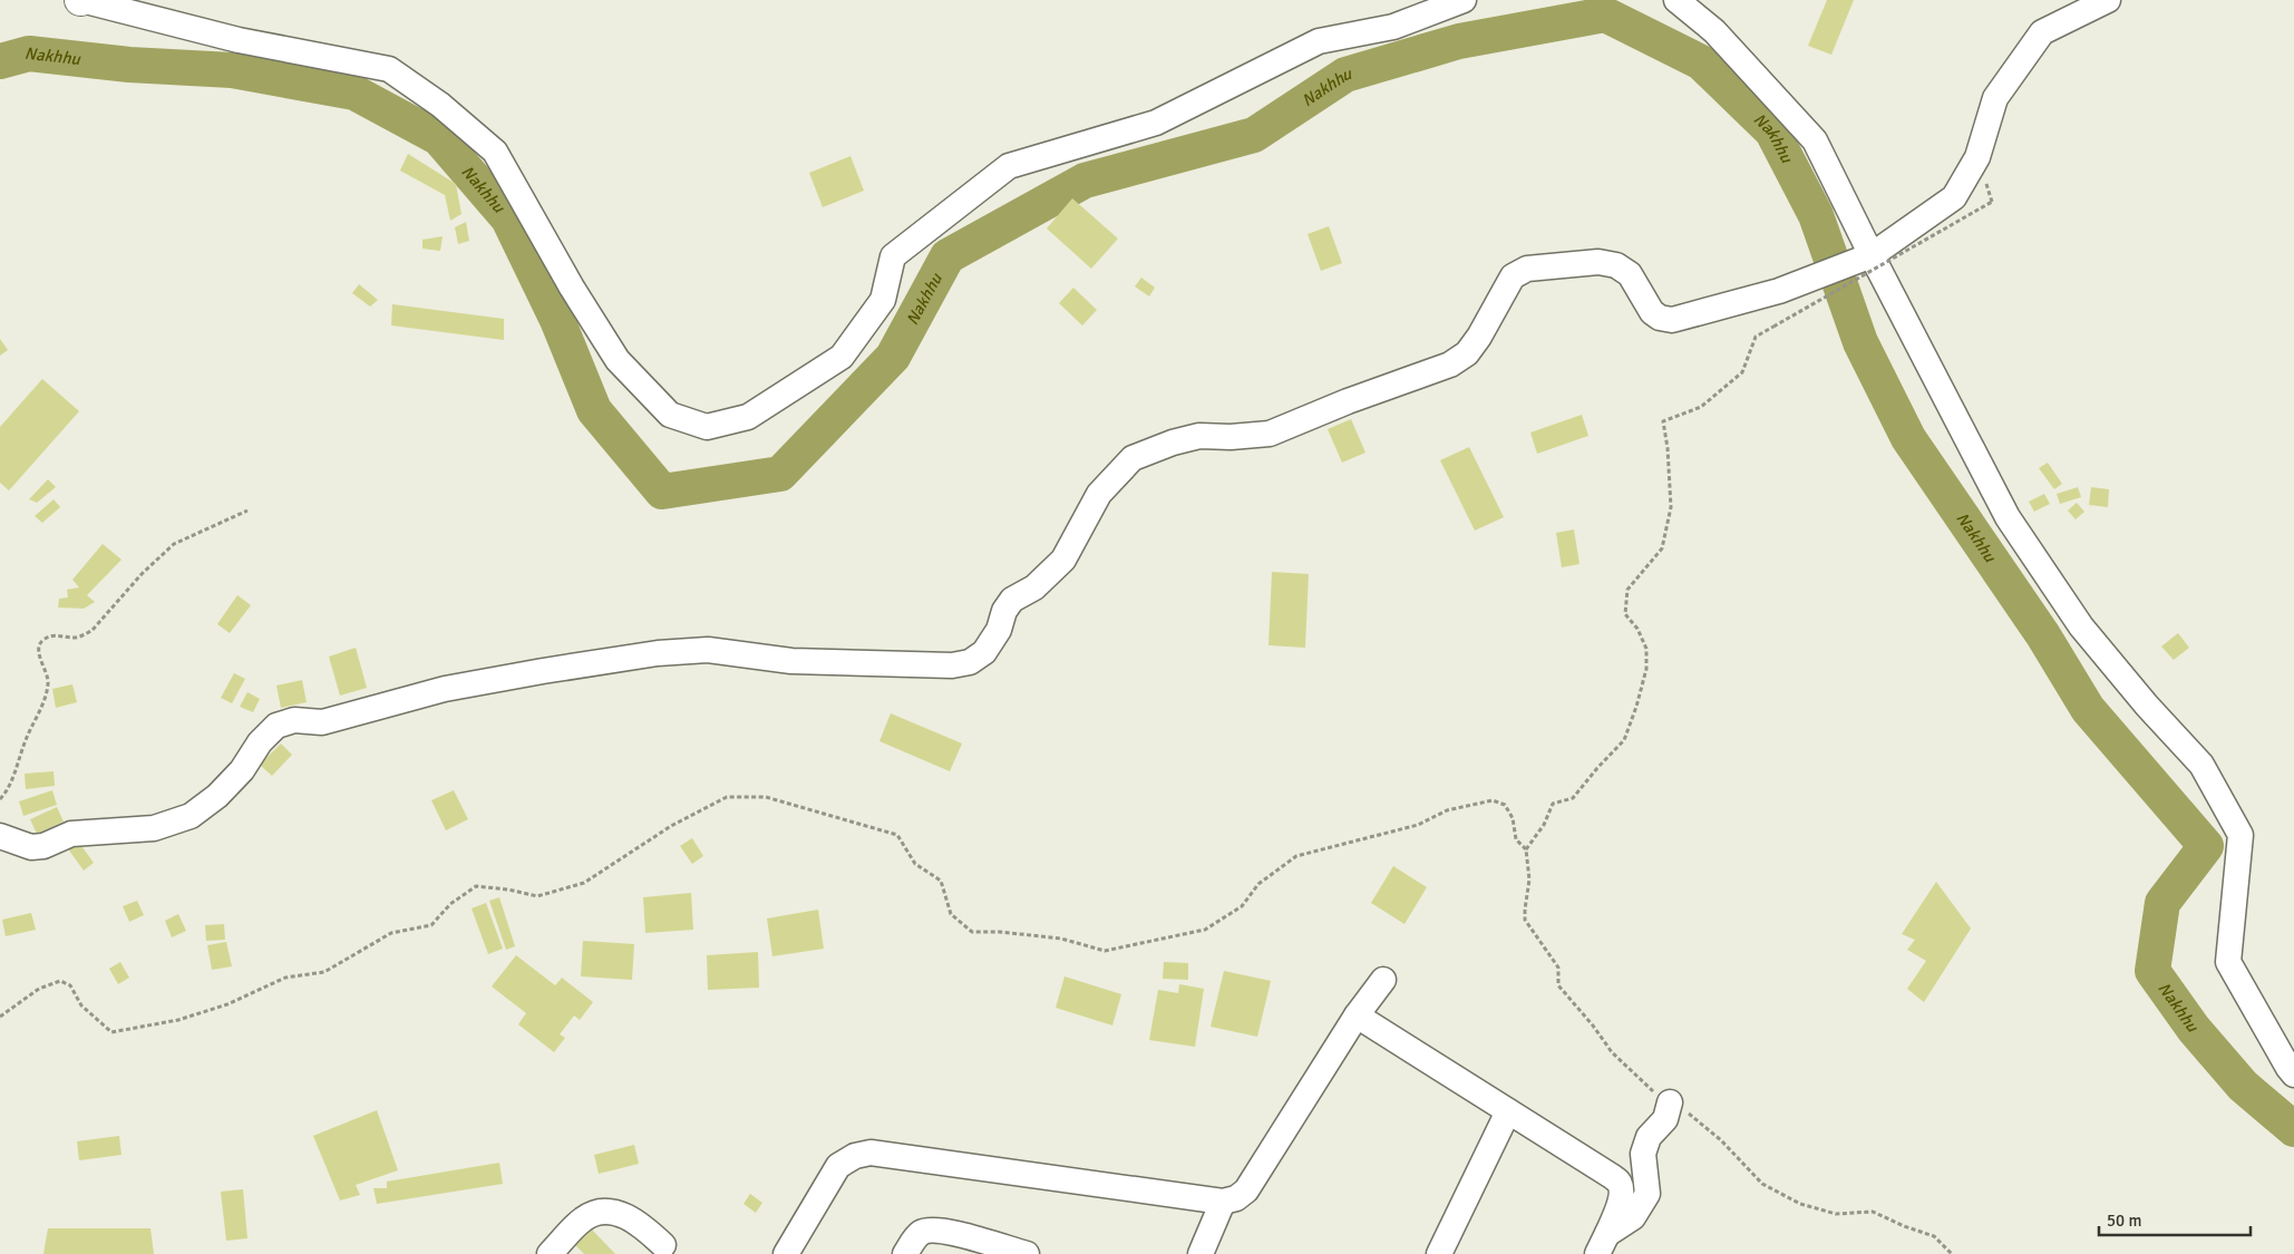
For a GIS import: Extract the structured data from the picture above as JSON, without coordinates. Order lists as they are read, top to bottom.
{
  "water": ["Nakhhu"],
  "scale_bar": "50 m"
}
